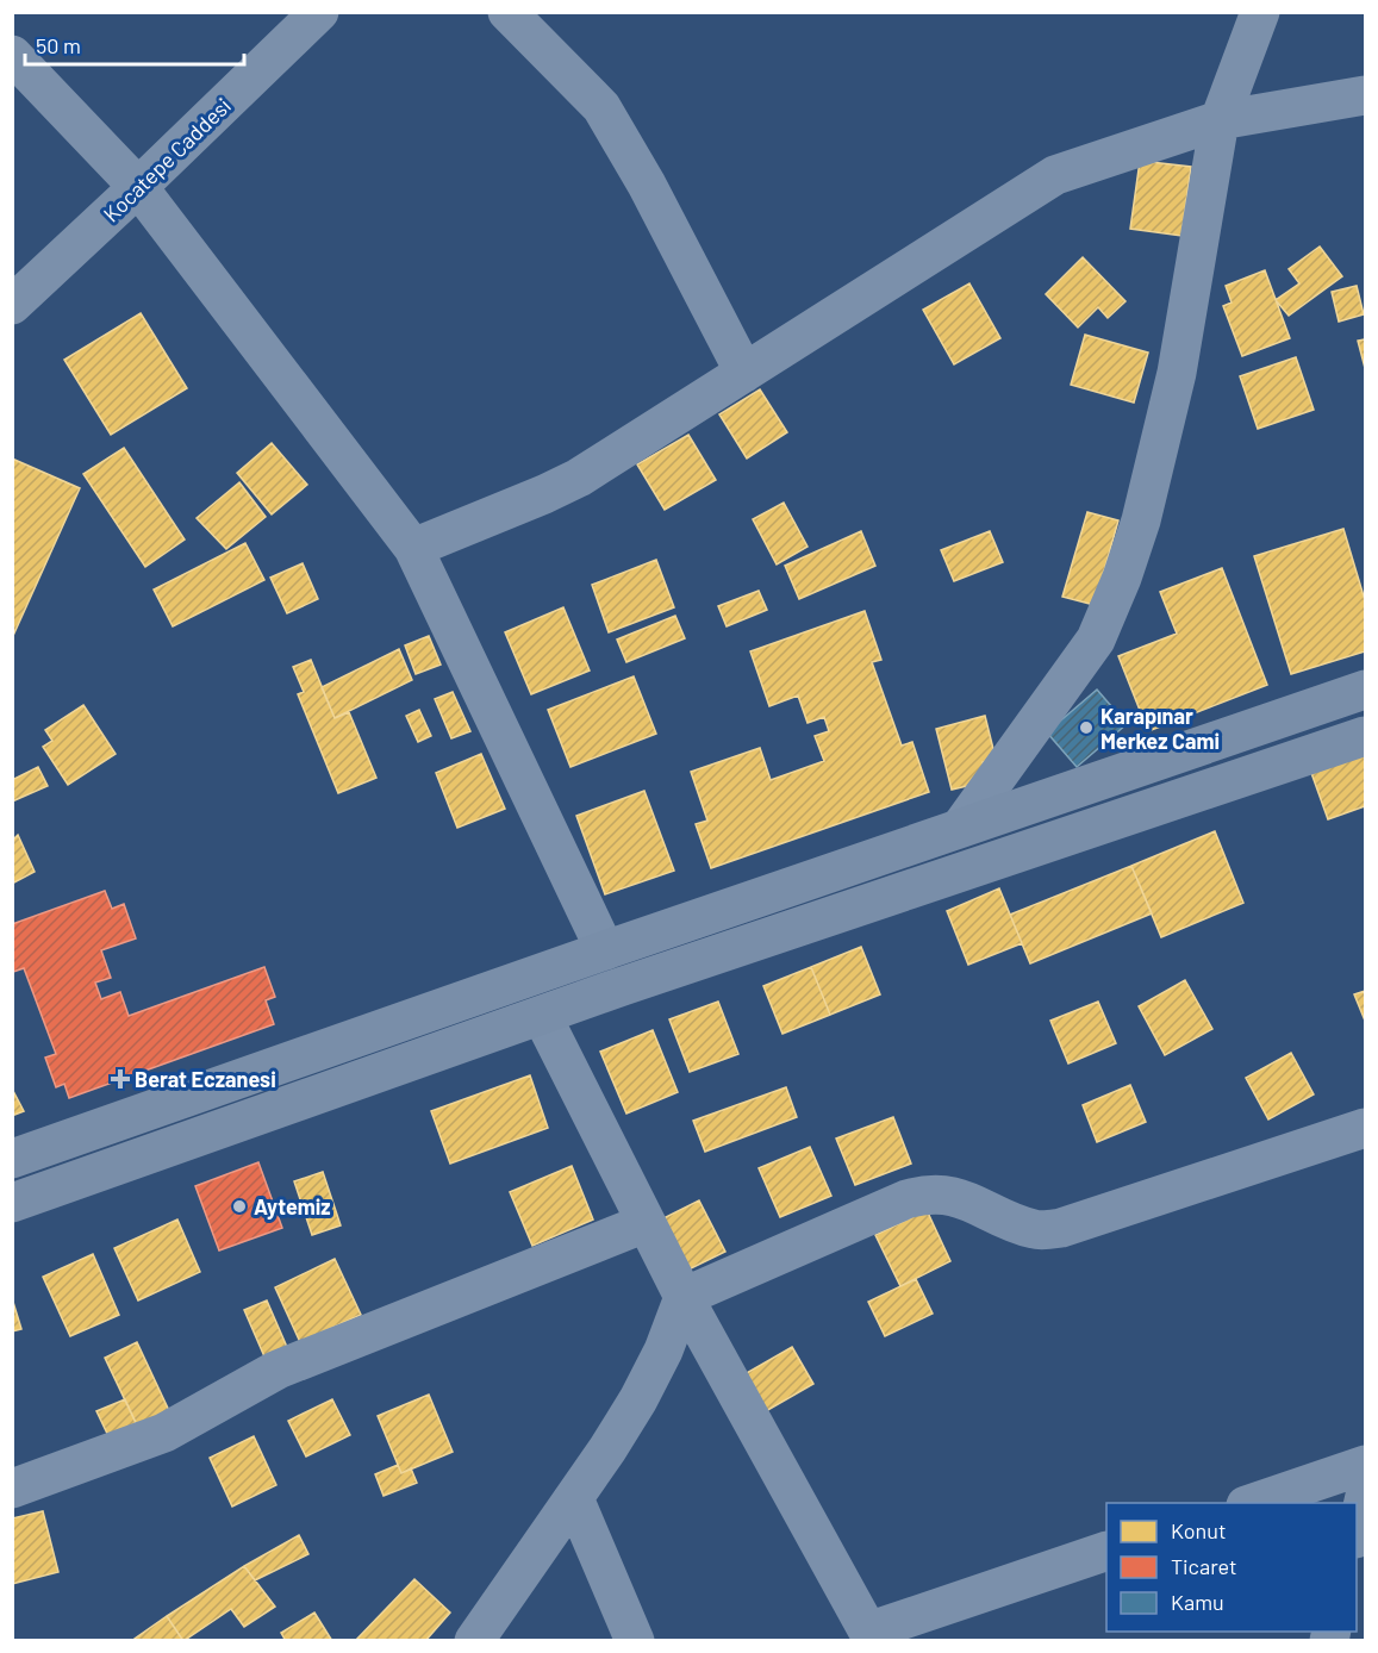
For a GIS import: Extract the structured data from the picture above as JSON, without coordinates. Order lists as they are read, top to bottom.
{
  "streets": {
    "street": ["Kocatepe Caddesi"]
  },
  "places": {
    "other": ["Karapınar Merkez Cami", "Aytemiz"],
    "health": ["Berat Eczanesi"]
  },
  "legend": ["Konut", "Ticaret", "Kamu"],
  "scale_bar": "50 m"
}
